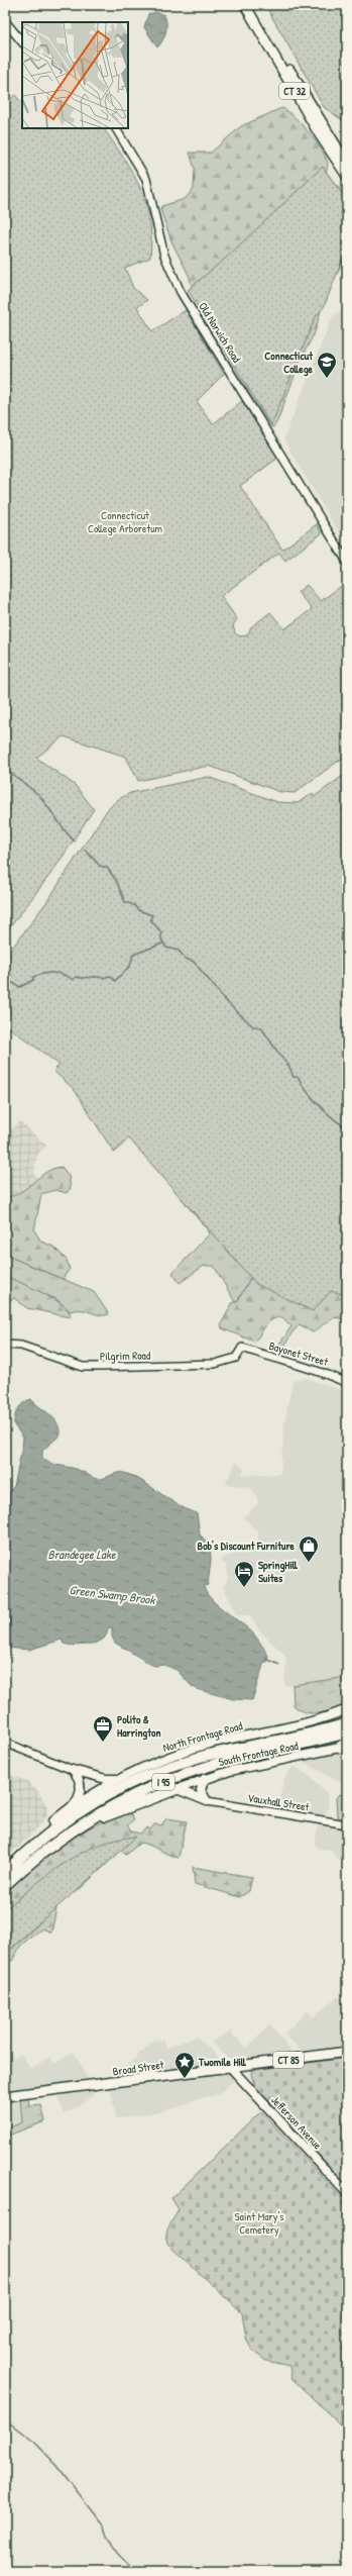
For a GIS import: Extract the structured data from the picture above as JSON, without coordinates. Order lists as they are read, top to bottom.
{
  "streets": {
    "highway": ["I 95"],
    "main road": [
      "CT 32",
      "North Frontage Road",
      "South Frontage Road",
      "CT 85",
      "Broad Street",
      "Jefferson Avenue"
    ],
    "street": [
      "Old Norwich Road",
      "Bayonet Street",
      "Pilgrim Road",
      "Vauxhall Street"
    ]
  },
  "crossings": [
    ["Bayonet Street", "Pilgrim Road"],
    ["Broad Street", "Jefferson Avenue"]
  ],
  "water": ["Brandegee Lake", "Green Swamp Brook"],
  "parks": ["Connecticut College Arboretum", "Saint Mary's Cemetery"],
  "places": {
    "school or university": ["Connecticut College"],
    "shop": ["Bob's Discount Furniture"],
    "hotel": ["SpringHill Suites"],
    "office": ["Polito & Harrington"],
    "place": ["Twomile Hill"]
  }
}
